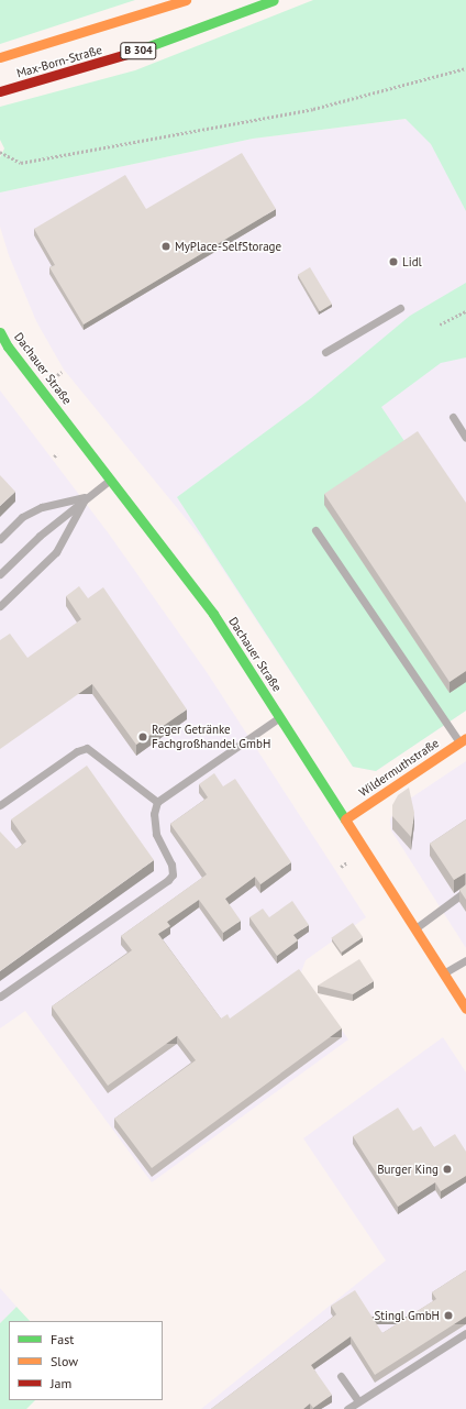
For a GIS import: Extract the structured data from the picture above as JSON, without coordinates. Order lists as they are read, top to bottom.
{
  "streets": {
    "main road": [
      "B 304",
      "Max-Born-Straße",
      "Dachauer Straße",
      "Wildermuthstraße"
    ]
  },
  "crossings": [
    ["Dachauer Straße", "Wildermuthstraße"]
  ],
  "places": [
    "MyPlace-SelfStorage",
    "Lidl",
    "Reger Getränke Fachgroßhandel GmbH",
    "Burger King",
    "Stingl GmbH"
  ],
  "legend": ["Fast", "Slow", "Jam"]
}
